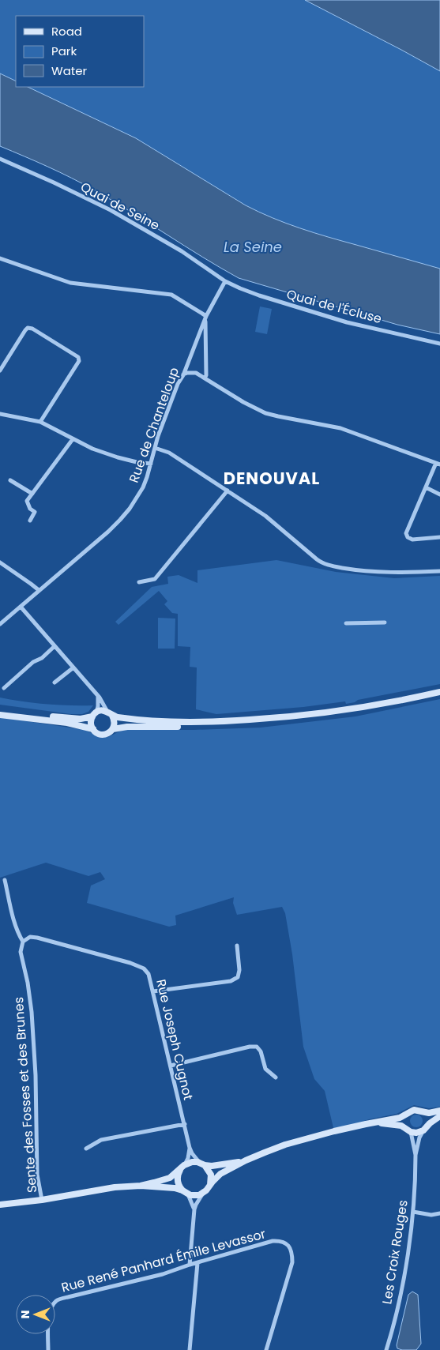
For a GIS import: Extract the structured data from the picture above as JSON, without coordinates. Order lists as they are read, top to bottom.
{
  "streets": {
    "street": [
      "Quai de Seine",
      "Quai de l'Écluse",
      "Rue de Chanteloup",
      "Rue Joseph Cugnot",
      "Sente des Fosses et des Brunes",
      "Les Croix Rouges",
      "Rue René Panhard Émile Levassor"
    ]
  },
  "crossings": [
    ["Quai de Seine", "Quai de l'Écluse"],
    ["Quai de Seine", "Rue de Chanteloup"],
    ["Quai de l'Écluse", "Rue de Chanteloup"],
    ["Rue Joseph Cugnot", "Sente des Fosses et des Brunes"]
  ],
  "districts": ["DENOUVAL"],
  "water": ["La Seine"],
  "legend": ["Road", "Park", "Water"],
  "north": "left"
}
